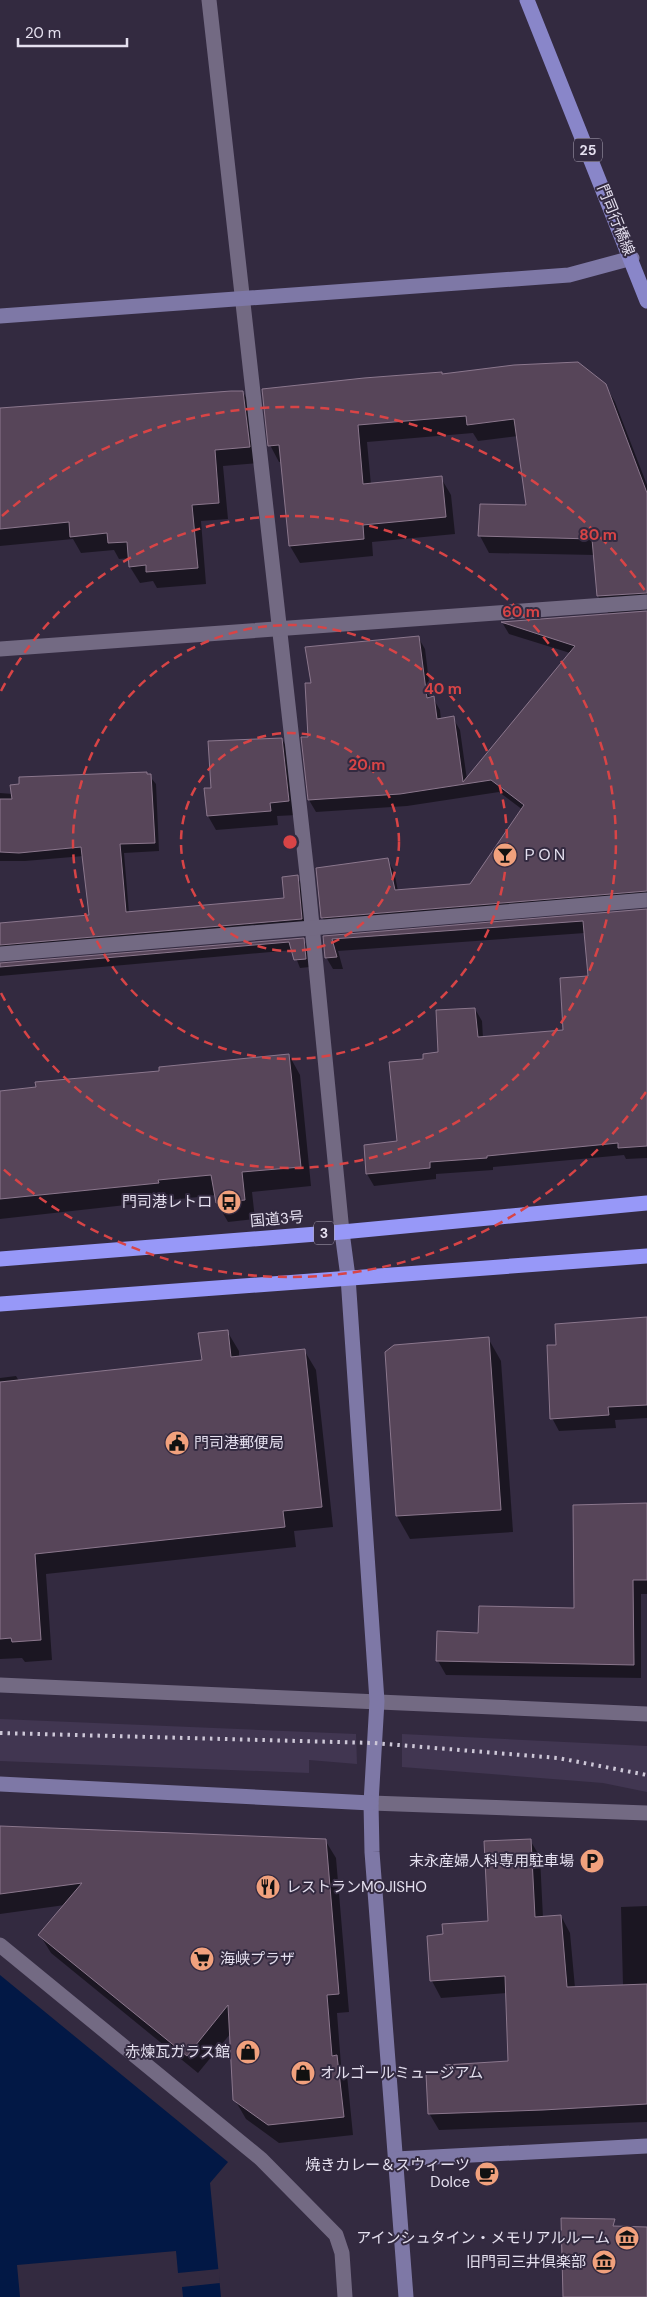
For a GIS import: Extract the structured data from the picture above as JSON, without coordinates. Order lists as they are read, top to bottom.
{
  "streets": {
    "highway": ["国道3号", "3"],
    "main road": ["25", "門司行橋線"]
  },
  "places": {
    "bar": ["ＰＯＮ"],
    "bus stop": ["門司港レトロ"],
    "public building": ["門司港郵便局"],
    "parking": ["末永産婦人科専用駐車場"],
    "restaurant": ["レストランMOJISHO"],
    "supermarket": ["海峡プラザ"],
    "shop": ["赤煉瓦ガラス館", "オルゴールミュージアム"],
    "cafe": ["焼きカレー＆スウィーツ Dolce"],
    "museum": ["アインシュタイン・メモリアルルーム", "旧門司三井倶楽部"]
  },
  "scale_bar": "20 m",
  "rings": [
    "80 m",
    "60 m",
    "40 m",
    "20 m"
  ]
}
